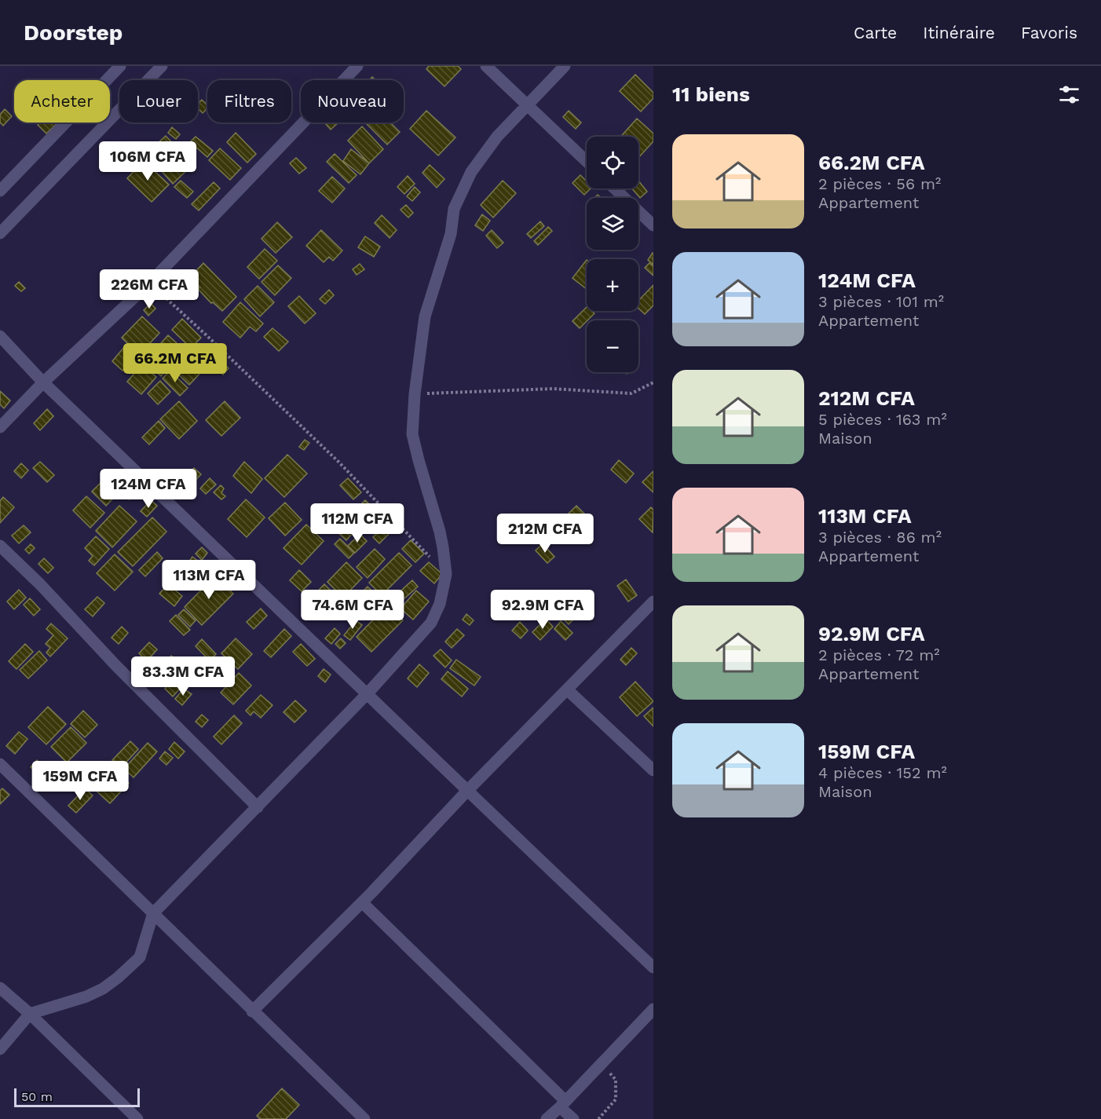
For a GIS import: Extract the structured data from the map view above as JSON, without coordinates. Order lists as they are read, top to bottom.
{
  "scale_bar": "50 m",
  "page": {
    "header": "Doorstep",
    "nav": ["Carte", "Itinéraire", "Favoris"],
    "heading": "11 biens",
    "chip": [
      "Acheter",
      "Louer",
      "Filtres",
      "Nouveau"
    ],
    "list": [
      {
        "name": "66.2M CFA",
        "note": "2 pièces · 56 m² · Appartement"
      },
      {
        "name": "124M CFA",
        "note": "3 pièces · 101 m² · Appartement"
      },
      {
        "name": "212M CFA",
        "note": "5 pièces · 163 m² · Maison"
      },
      {
        "name": "113M CFA",
        "note": "3 pièces · 86 m² · Appartement"
      },
      {
        "name": "92.9M CFA",
        "note": "2 pièces · 72 m² · Appartement"
      },
      {
        "name": "159M CFA",
        "note": "4 pièces · 152 m² · Maison"
      }
    ],
    "map_buttons": ["+", "−"],
    "price": [
      "106M CFA",
      "226M CFA",
      "66.2M CFA",
      "124M CFA",
      "112M CFA",
      "212M CFA",
      "113M CFA",
      "74.6M CFA",
      "92.9M CFA",
      "83.3M CFA",
      "159M CFA"
    ],
    "scale": "50 m"
  }
}
